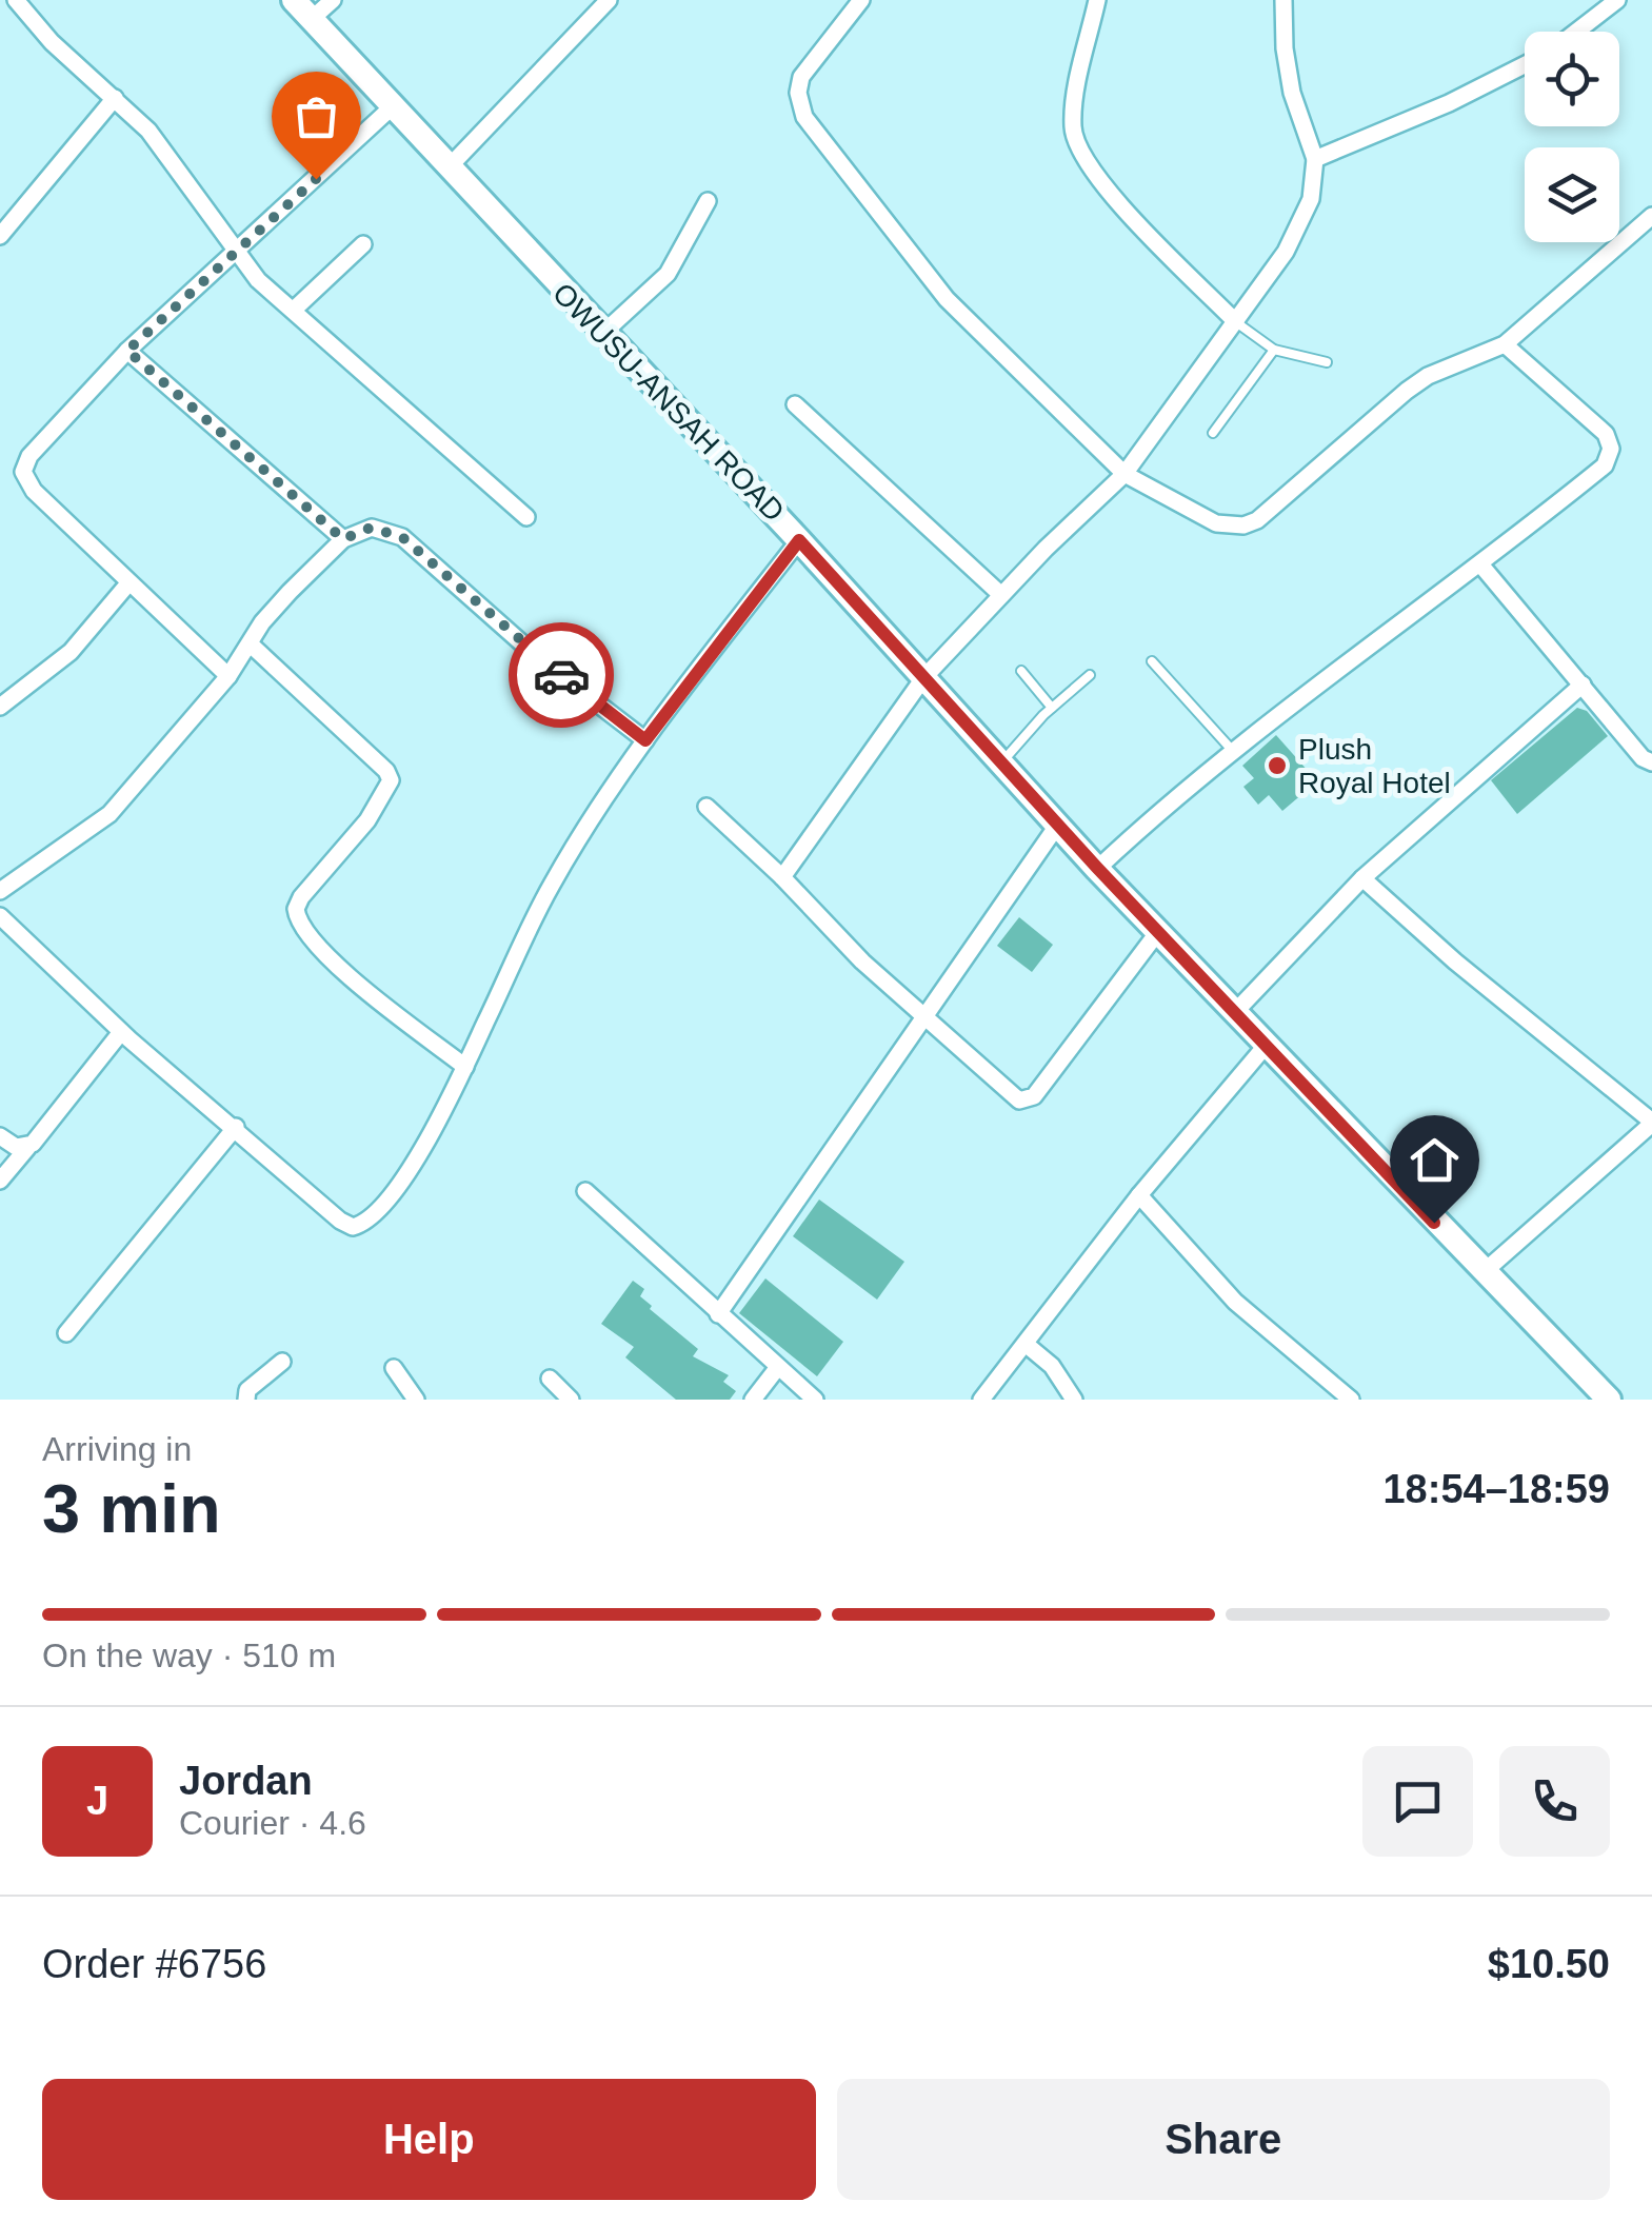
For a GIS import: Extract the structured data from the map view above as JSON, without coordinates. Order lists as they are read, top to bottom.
{
  "streets": {
    "street": ["OWUSU-ANSAH ROAD"]
  },
  "places": ["Plush Royal Hotel"],
  "page": {
    "heading": ["3 min", "Arriving in", "18:54–18:59"],
    "panel": [
      "Jordan",
      "Courier · 4.6",
      "Order #6756",
      "$10.50"
    ],
    "bar": "On the way · 510 m",
    "round": "J",
    "buttons": ["Help", "Share"]
  }
}
